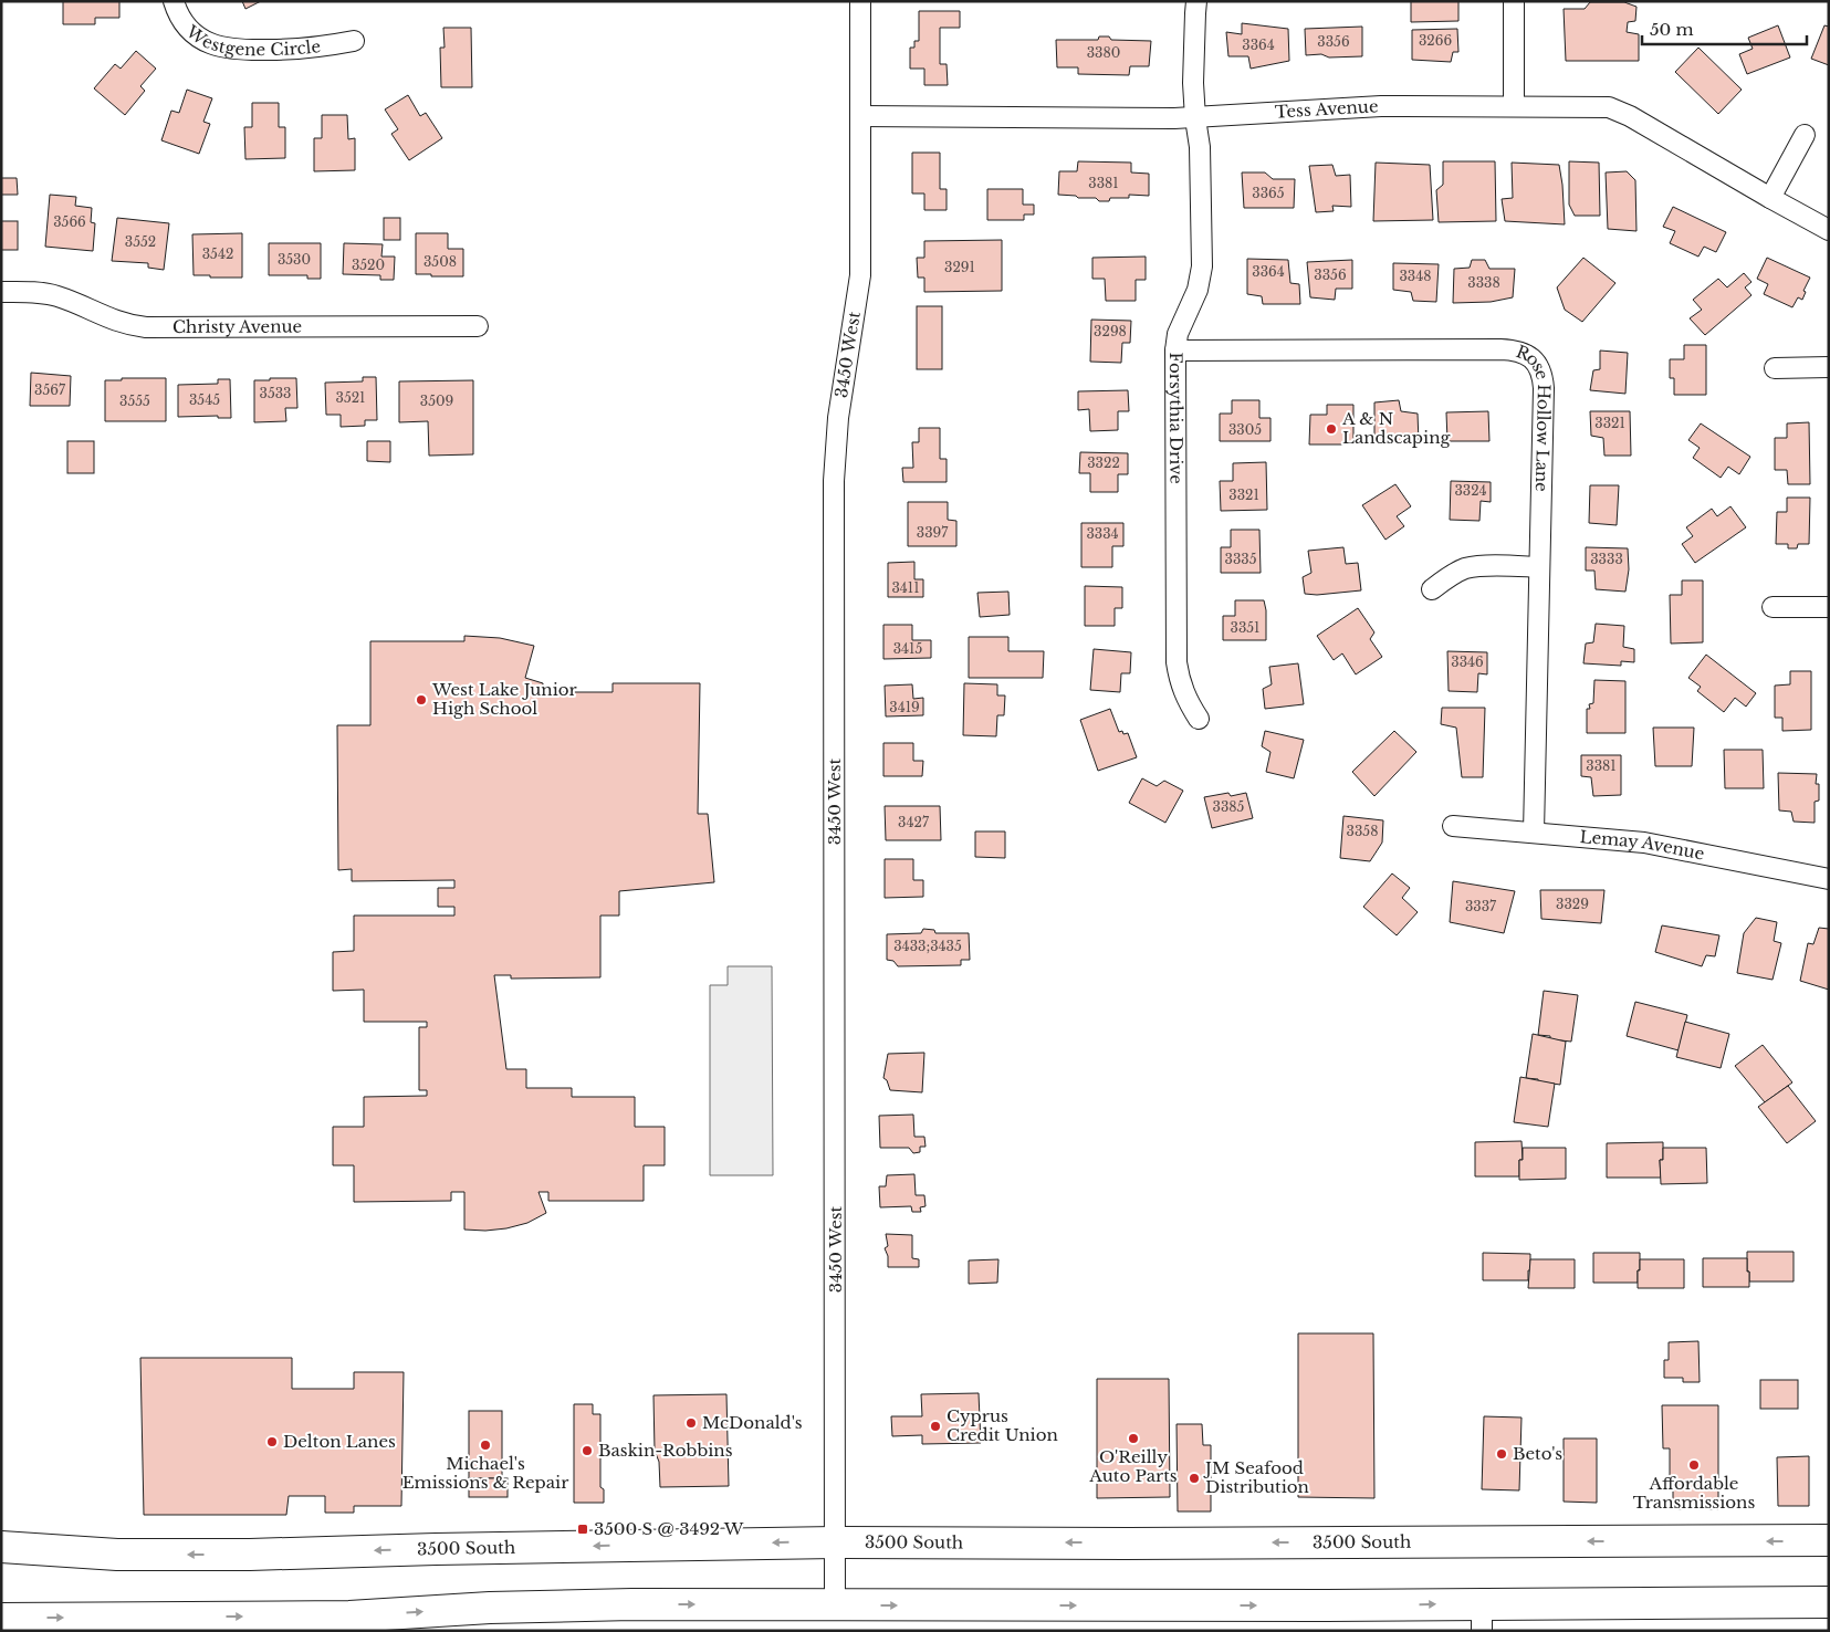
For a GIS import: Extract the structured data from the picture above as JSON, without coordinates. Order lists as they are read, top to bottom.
{
  "streets": {
    "main road": ["3500 South"],
    "street": [
      "Westgene Circle",
      "Tess Avenue",
      "Christy Avenue",
      "3450 West",
      "Forsythia Drive",
      "Rose Hollow Lane",
      "Lemay Avenue"
    ]
  },
  "crossings": [
    ["Tess Avenue", "3450 West"],
    ["Tess Avenue", "Forsythia Drive"],
    ["3450 West", "3500 South"],
    ["Forsythia Drive", "Rose Hollow Lane"],
    ["Rose Hollow Lane", "Lemay Avenue"]
  ],
  "places": {
    "other": [
      "A & N Landscaping",
      "West Lake Junior High School",
      "McDonald's",
      "Cyprus Credit Union",
      "O'Reilly Auto Parts",
      "Delton Lanes",
      "Michael's Emissions & Repair",
      "Baskin-Robbins",
      "Beto's",
      "Affordable Transmissions",
      "JM Seafood Distribution"
    ],
    "transit": ["3500 S @ 3492 W"]
  },
  "house_numbers": [
    "3266",
    "3356",
    "3364",
    "3380",
    "3381",
    "3365",
    "3566",
    "3552",
    "3542",
    "3530",
    "3508",
    "3520",
    "3291",
    "3364",
    "3356",
    "3348",
    "3338",
    "3298",
    "3567",
    "3533",
    "3521",
    "3545",
    "3555",
    "3509",
    "3321",
    "3305",
    "3322",
    "3324",
    "3321",
    "3397",
    "3334",
    "3335",
    "3333",
    "3411",
    "3351",
    "3415",
    "3346",
    "3419",
    "3381",
    "3385",
    "3427",
    "3358",
    "3329",
    "3337",
    "3433;3435"
  ],
  "scale_bar": "50 m"
}
